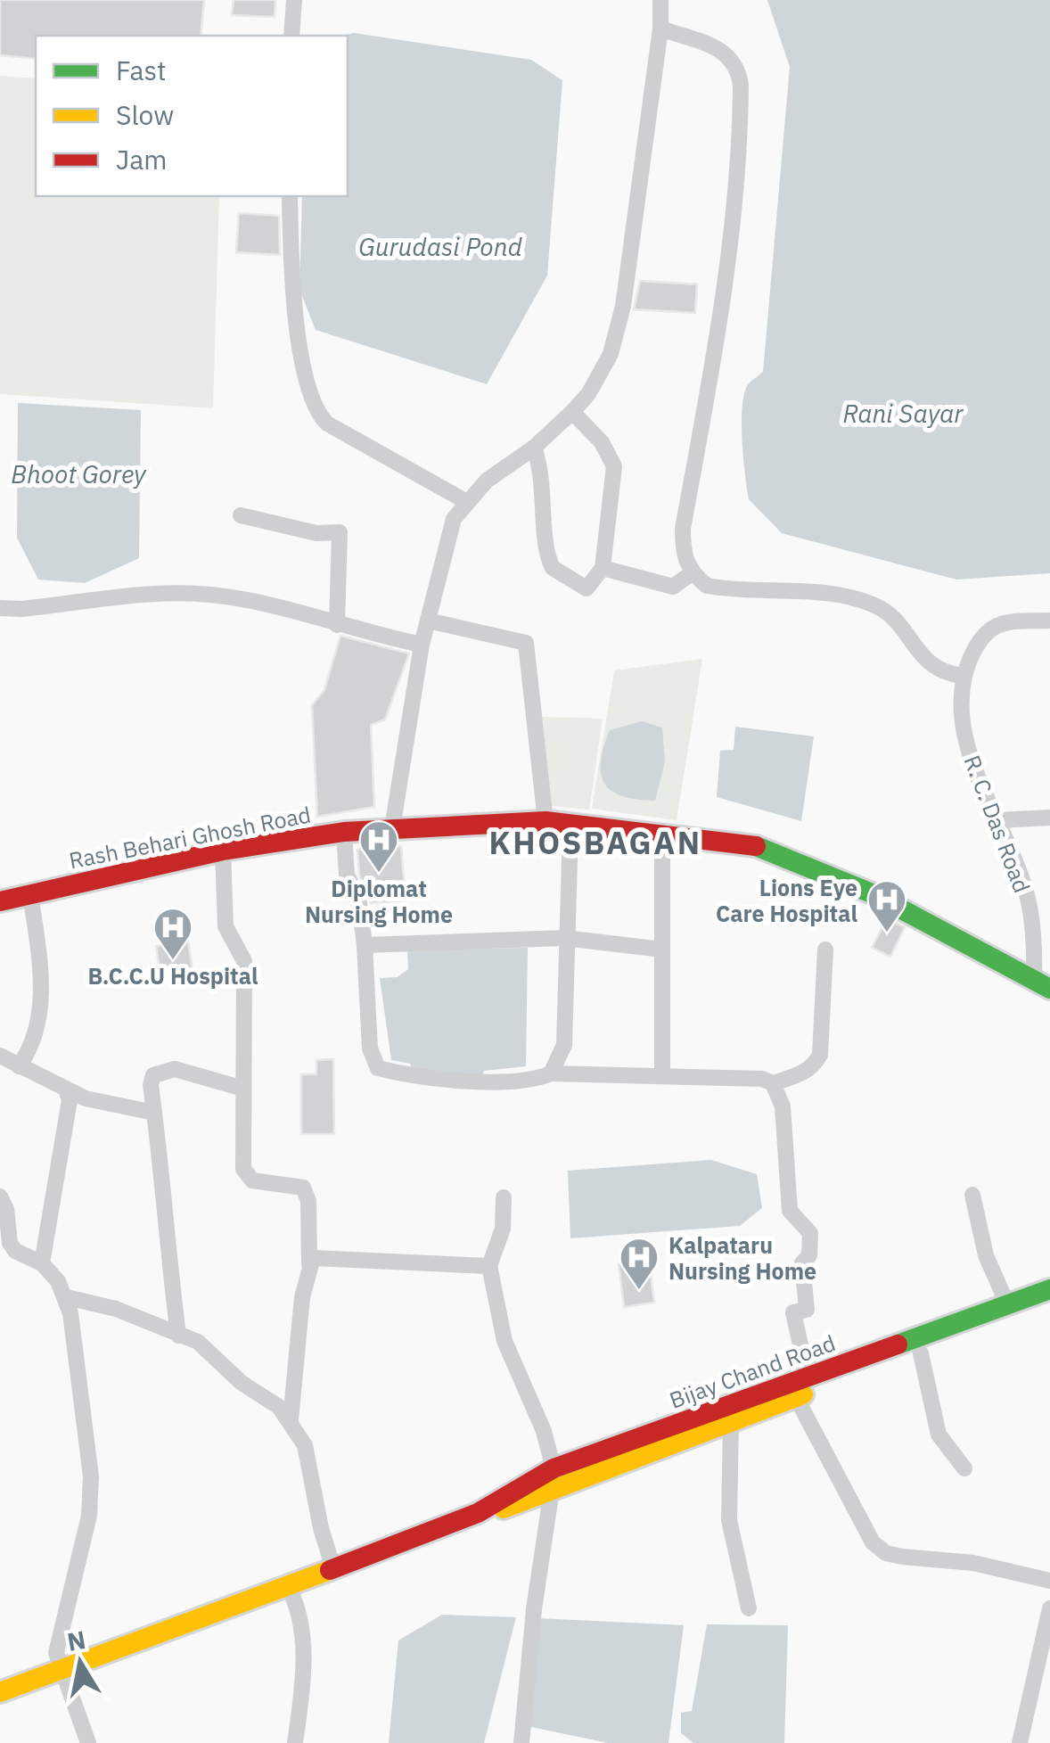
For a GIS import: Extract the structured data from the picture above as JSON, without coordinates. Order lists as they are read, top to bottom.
{
  "streets": {
    "main road": ["Rash Behari Ghosh Road", "Bijay Chand Road"],
    "street": ["R. C. Das Road"]
  },
  "crossings": [
    ["R. C. Das Road", "Rash Behari Ghosh Road"]
  ],
  "districts": ["KHOSBAGAN"],
  "water": ["Gurudasi Pond", "Rani Sayar", "Bhoot Gorey"],
  "places": {
    "hospital": [
      "Diplomat Nursing Home",
      "Lions Eye Care Hospital",
      "B.C.C.U Hospital",
      "Kalpataru Nursing Home"
    ]
  },
  "legend": ["Fast", "Slow", "Jam"],
  "north": "top"
}
